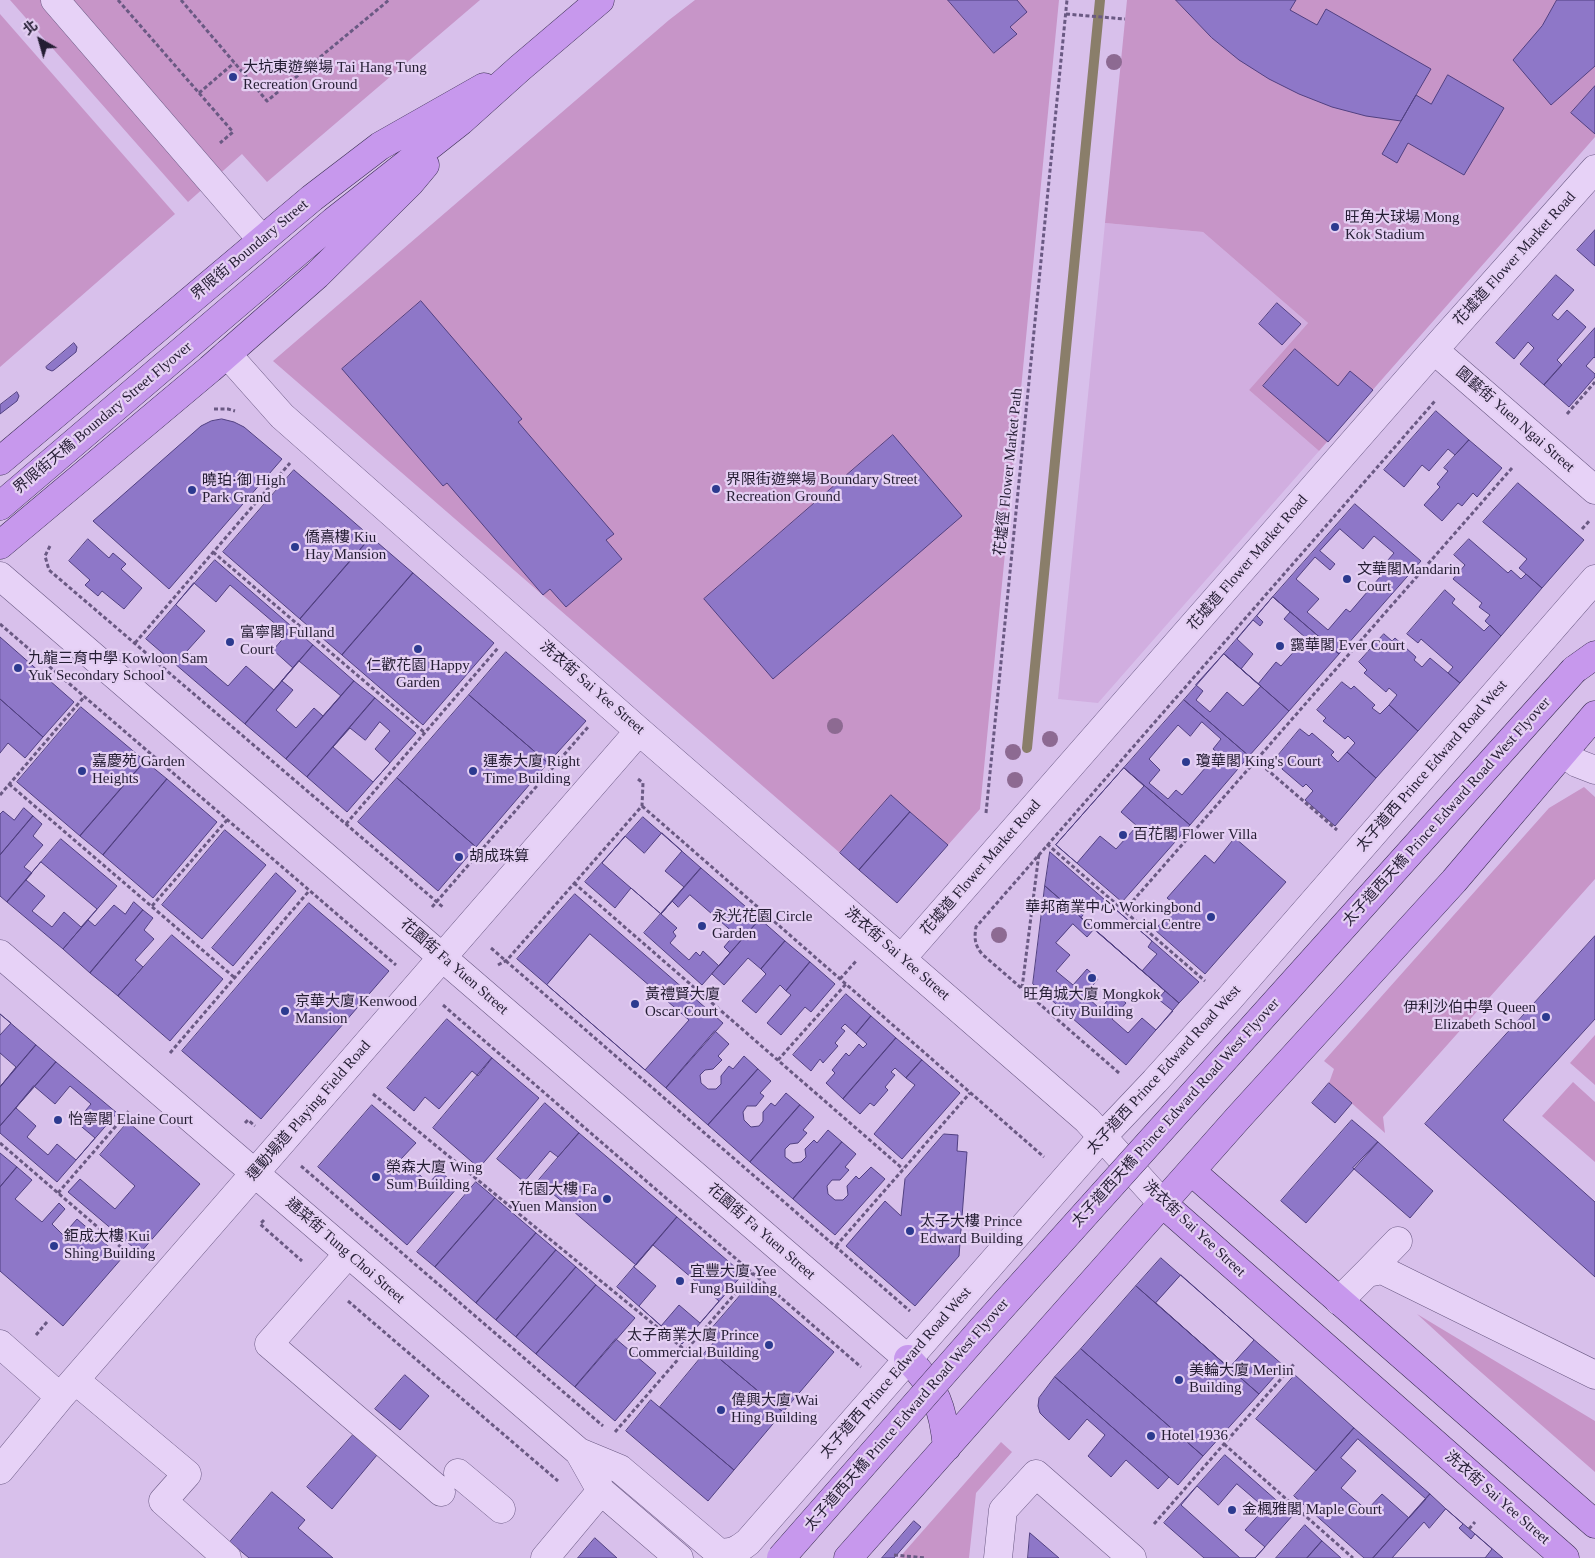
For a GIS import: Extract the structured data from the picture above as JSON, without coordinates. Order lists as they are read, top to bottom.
{
  "streets": {
    "main road": [
      "界限街 Boundary Street",
      "界限街天橋 Boundary Street Flyover",
      "洗衣街 Sai Yee Street",
      "太子道西天橋 Prince Edward Road West Flyover"
    ],
    "street": [
      "花墟道 Flower Market Road",
      "園藝街 Yuen Ngai Street",
      "太子道西 Prince Edward Road West",
      "花園街 Fa Yuen Street",
      "運動場道 Playing Field Road",
      "通菜街 Tung Choi Street"
    ],
    "path": ["花墟徑 Flower Market Path"]
  },
  "crossings": [
    ["界限街 Boundary Street", "界限街天橋 Boundary Street Flyover"],
    ["界限街 Boundary Street", "洗衣街 Sai Yee Street"],
    ["花墟道 Flower Market Road", "園藝街 Yuen Ngai Street"],
    ["花墟道 Flower Market Road", "洗衣街 Sai Yee Street"],
    ["洗衣街 Sai Yee Street", "太子道西 Prince Edward Road West"],
    ["洗衣街 Sai Yee Street", "運動場道 Playing Field Road"],
    ["太子道西 Prince Edward Road West", "花園街 Fa Yuen Street"],
    ["太子道西 Prince Edward Road West", "通菜街 Tung Choi Street"],
    ["花園街 Fa Yuen Street", "運動場道 Playing Field Road"],
    ["運動場道 Playing Field Road", "通菜街 Tung Choi Street"]
  ],
  "places": [
    "大坑東遊樂場 Tai Hang Tung Recreation Ground",
    "旺角大球場 Mong Kok Stadium",
    "界限街遊樂場 Boundary Street Recreation Ground",
    "曉珀·御 High Park Grand",
    "僑熹樓 Kiu Hay Mansion",
    "文華閣Mandarin Court",
    "富寧閣 Fulland Court",
    "靄華閣 Ever Court",
    "仁歡花園 Happy Garden",
    "九龍三育中學 Kowloon Sam Yuk Secondary School",
    "瓊華閣 King's Court",
    "嘉慶苑 Garden Heights",
    "運泰大廈 Right Time Building",
    "百花閣 Flower Villa",
    "胡成珠算",
    "華邦商業中心 Workingbond Commercial Centre",
    "永光花園 Circle Garden",
    "旺角城大廈 Mongkok City Building",
    "黃禮賢大廈 Oscar Court",
    "京華大廈 Kenwood Mansion",
    "伊利沙伯中學 Queen Elizabeth School",
    "怡寧閣 Elaine Court",
    "榮森大廈 Wing Sum Building",
    "花園大樓 Fa Yuen Mansion",
    "太子大樓 Prince Edward Building",
    "鉅成大樓 Kui Shing Building",
    "宜豐大廈 Yee Fung Building",
    "太子商業大廈 Prince Commercial Building",
    "美輪大廈 Merlin Building",
    "偉興大廈 Wai Hing Building",
    "Hotel 1936",
    "金楓雅閣 Maple Court"
  ],
  "north": "top left"
}
